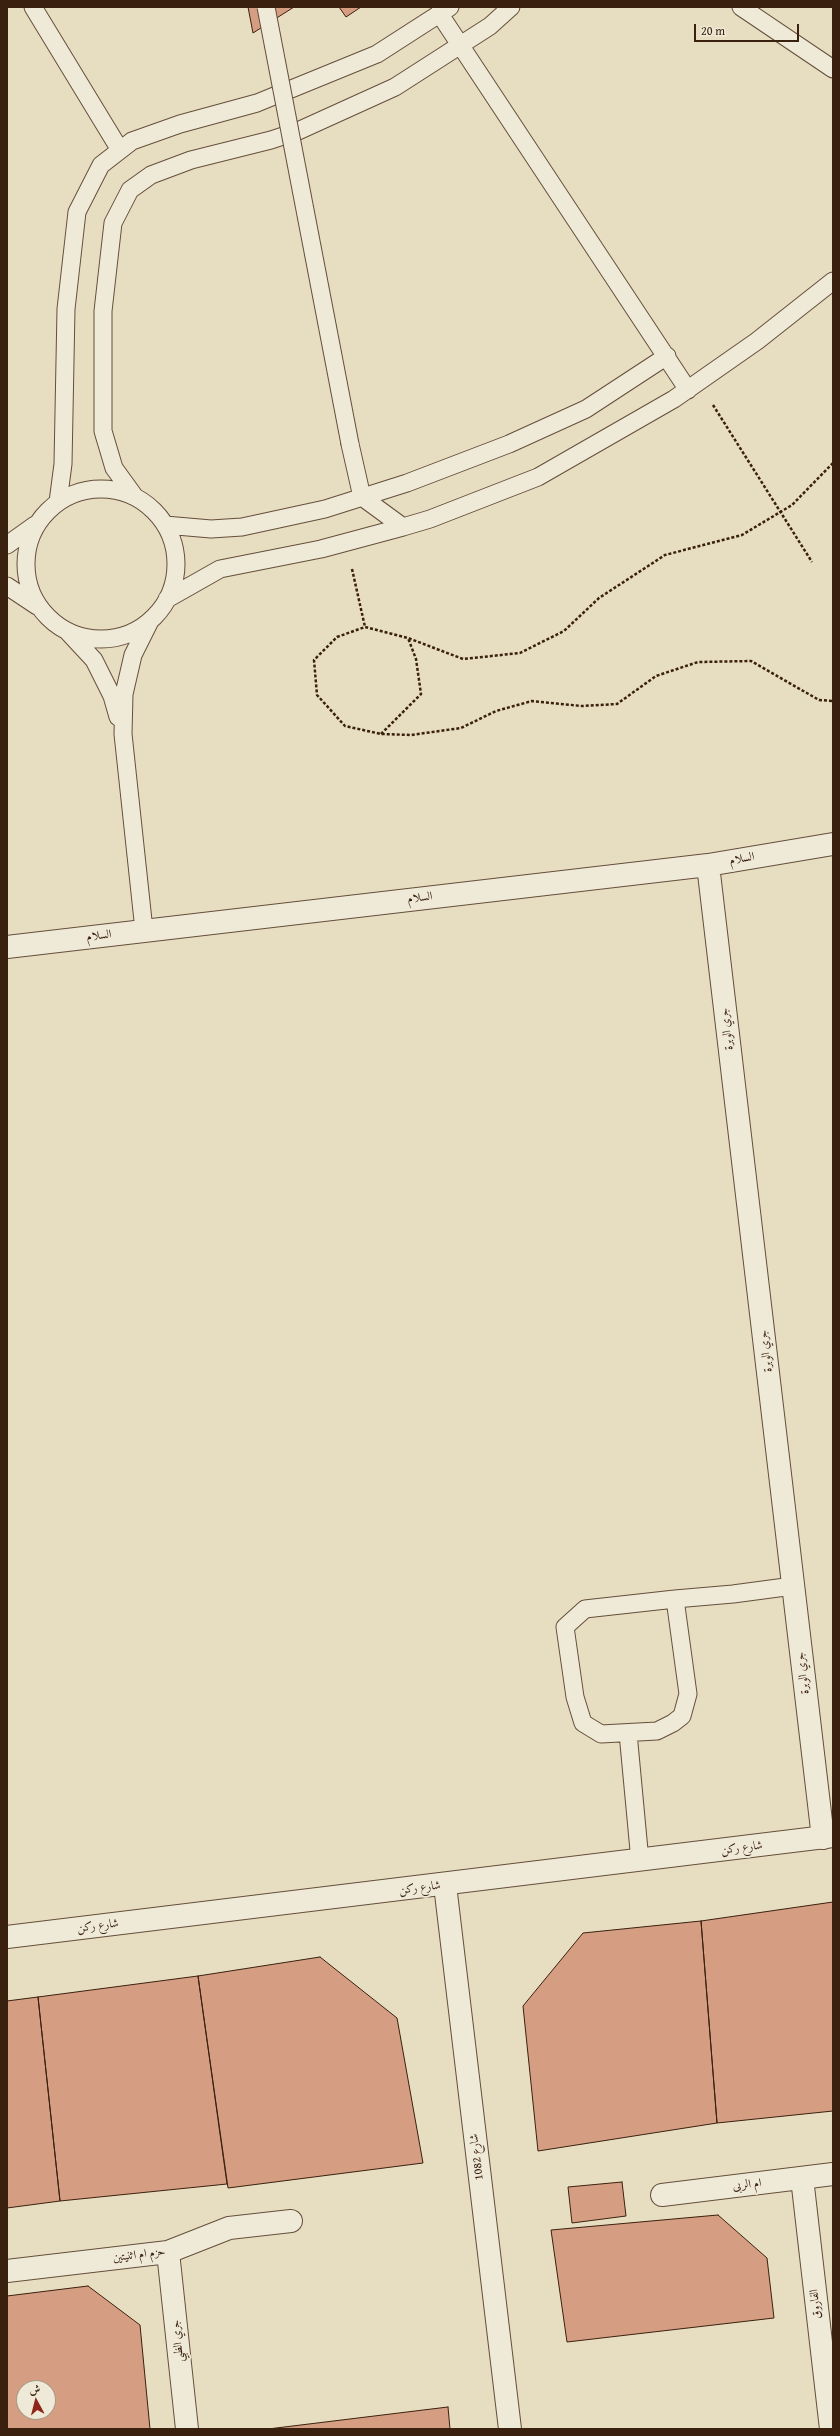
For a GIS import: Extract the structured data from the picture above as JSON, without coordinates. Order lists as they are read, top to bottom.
{
  "streets": {
    "street": [
      "السلام",
      "جري الوبرة",
      "شارع ركن",
      "شارع 1082",
      "ام الربى",
      "حزم ام اثنيتين",
      "الفاروق",
      "جري الظبي"
    ]
  },
  "crossings": [
    ["السلام", "جري الوبرة"],
    ["جري الوبرة", "شارع ركن"],
    ["شارع ركن", "شارع 1082"],
    ["ام الربى", "الفاروق"],
    ["حزم ام اثنيتين", "جري الظبي"]
  ],
  "scale_bar": "20 m",
  "north": "top"
}
